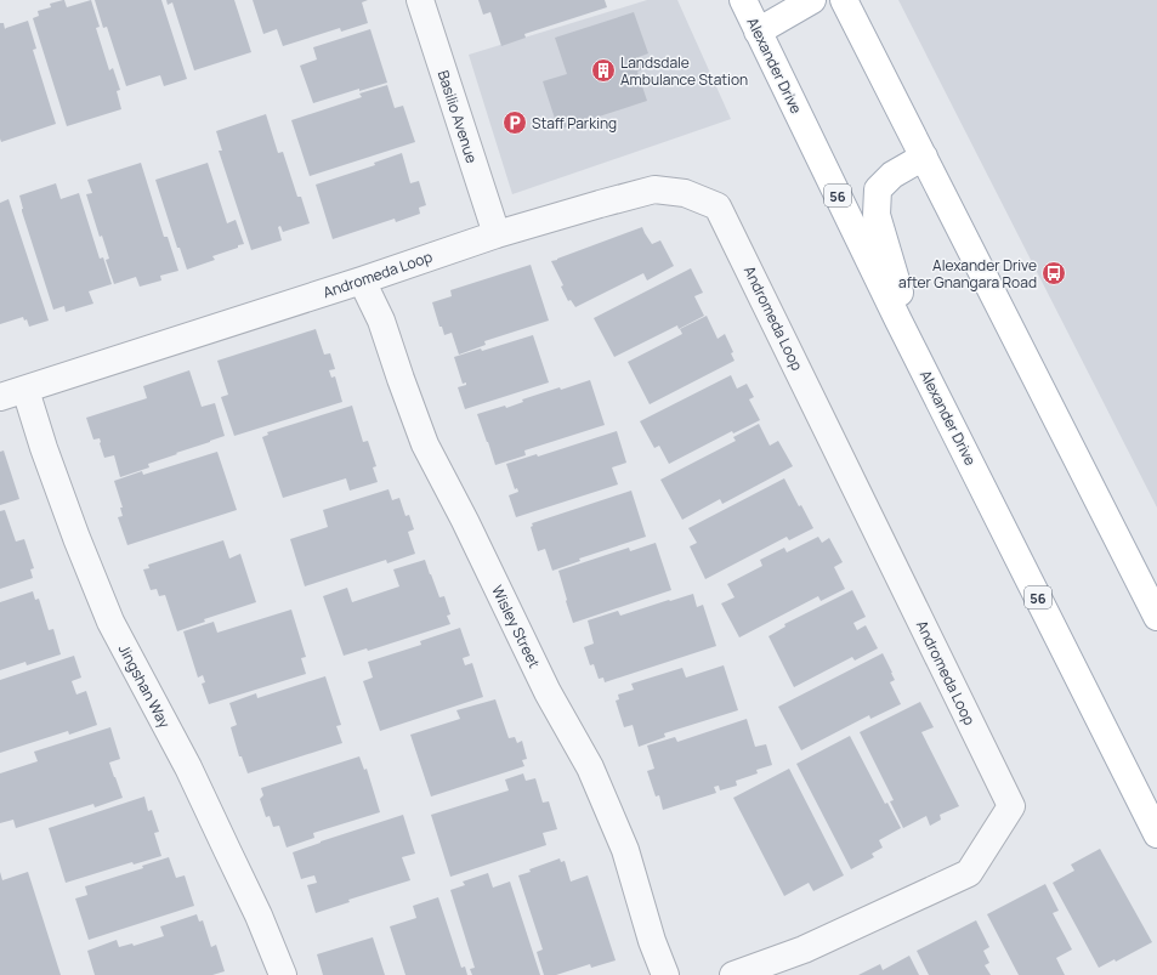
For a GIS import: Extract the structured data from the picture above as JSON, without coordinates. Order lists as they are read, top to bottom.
{
  "streets": {
    "main road": ["Alexander Drive", "56"],
    "street": [
      "Basilio Avenue",
      "Andromeda Loop",
      "Wisley Street",
      "Jingshan Way"
    ]
  },
  "crossings": [
    ["Basilio Avenue", "Andromeda Loop"],
    ["Andromeda Loop", "Wisley Street"],
    ["Andromeda Loop", "Jingshan Way"]
  ],
  "places": {
    "building": ["Landsdale Ambulance Station"],
    "parking": ["Staff Parking"],
    "bus stop": ["Alexander Drive after Gnangara Road"]
  }
}
